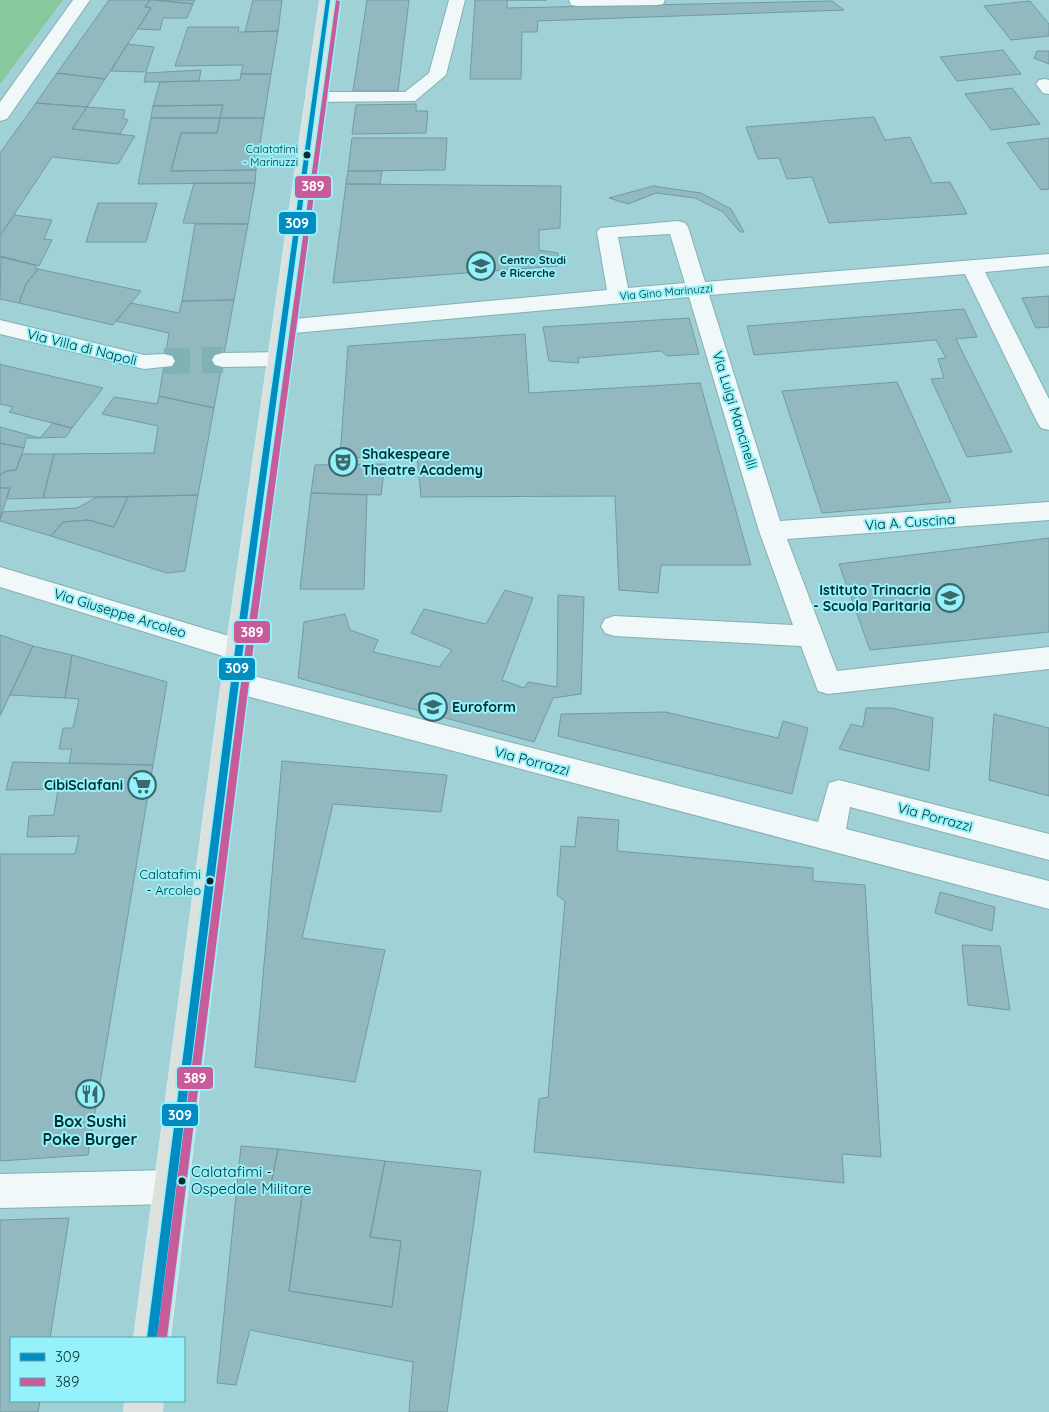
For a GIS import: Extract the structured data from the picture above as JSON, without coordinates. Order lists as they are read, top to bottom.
{
  "streets": {
    "street": [
      "Via Gino Marinuzzi",
      "Via Villa di Napoli",
      "Via Luigi Mancinelli",
      "Via A. Cuscina",
      "Via Giuseppe Arcoleo",
      "Via Porrazzi"
    ]
  },
  "crossings": [
    ["Via Gino Marinuzzi", "Via Luigi Mancinelli"],
    ["Via Luigi Mancinelli", "Via A. Cuscina"]
  ],
  "places": {
    "other": ["Calatafimi - Marinuzzi", "Calatafimi - Arcoleo", "Calatafimi - Ospedale Militare"],
    "school or university": ["Centro Studi e Ricerche", "Istituto Trinacria - Scuola Paritaria", "Euroform"],
    "theatre": ["Shakespeare Theatre Academy"],
    "supermarket": ["CibiSclafani"],
    "restaurant": ["Box Sushi Poke Burger"]
  },
  "lines": ["transit line 309", "transit line 389"],
  "legend": ["309", "389"]
}
